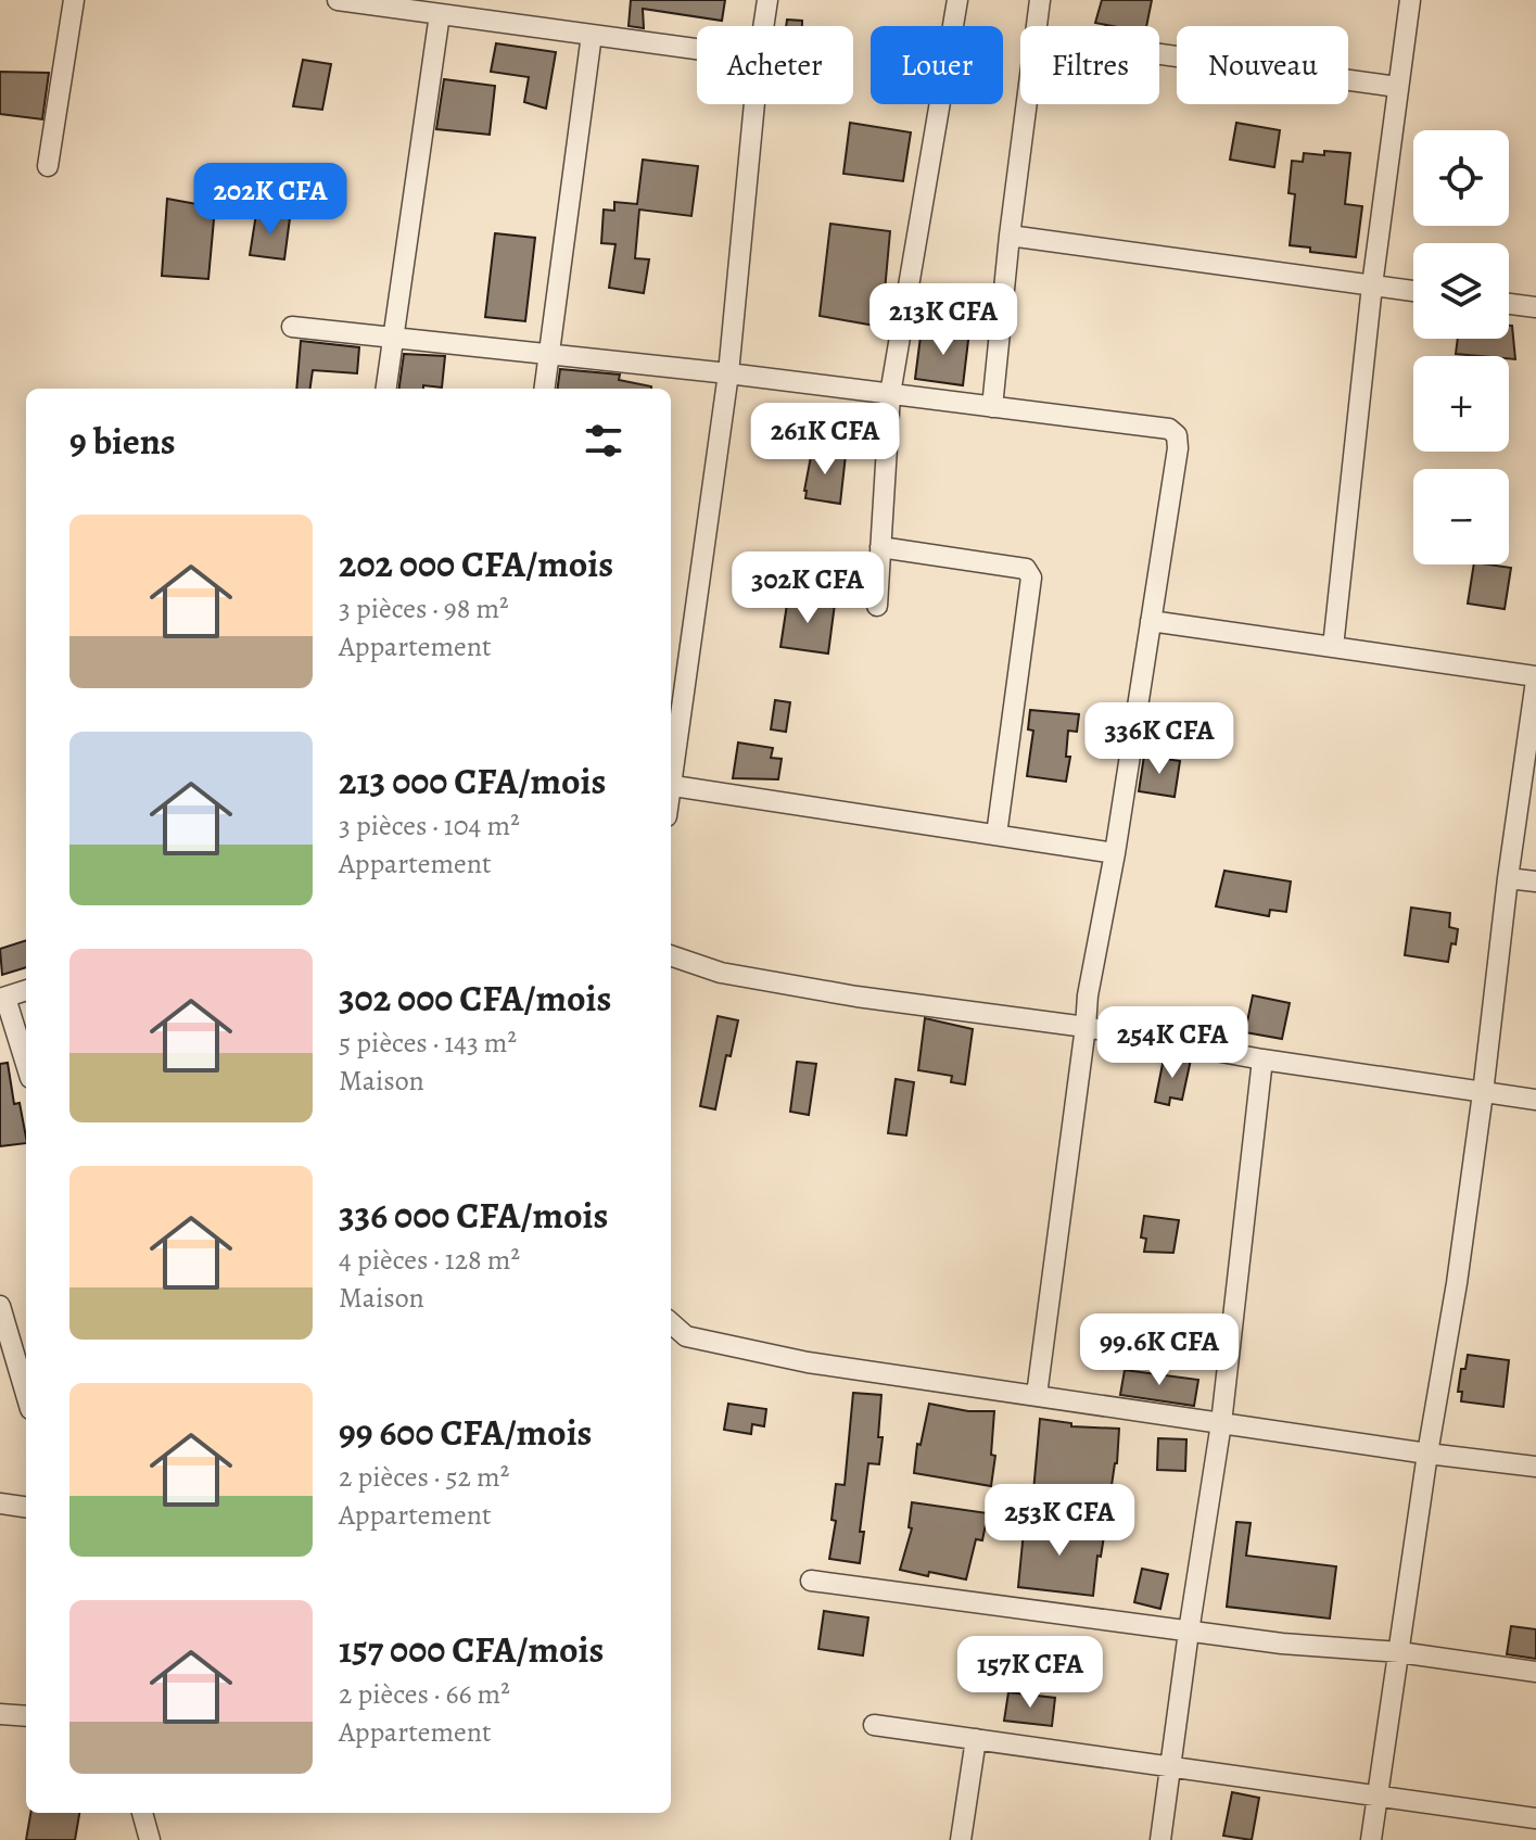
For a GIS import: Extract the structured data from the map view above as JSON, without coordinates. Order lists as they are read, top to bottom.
{
  "page": {
    "chip": [
      "Acheter",
      "Louer",
      "Filtres",
      "Nouveau"
    ],
    "map_buttons": ["+", "−"],
    "price": [
      "202K CFA",
      "213K CFA",
      "261K CFA",
      "302K CFA",
      "336K CFA",
      "254K CFA",
      "99.6K CFA",
      "253K CFA",
      "157K CFA"
    ],
    "heading": "9 biens",
    "list": [
      {
        "name": "202 000 CFA/mois",
        "note": "3 pièces · 98 m² · Appartement"
      },
      {
        "name": "213 000 CFA/mois",
        "note": "3 pièces · 104 m² · Appartement"
      },
      {
        "name": "302 000 CFA/mois",
        "note": "5 pièces · 143 m² · Maison"
      },
      {
        "name": "336 000 CFA/mois",
        "note": "4 pièces · 128 m² · Maison"
      },
      {
        "name": "99 600 CFA/mois",
        "note": "2 pièces · 52 m² · Appartement"
      },
      {
        "name": "157 000 CFA/mois",
        "note": "2 pièces · 66 m² · Appartement"
      }
    ]
  }
}
